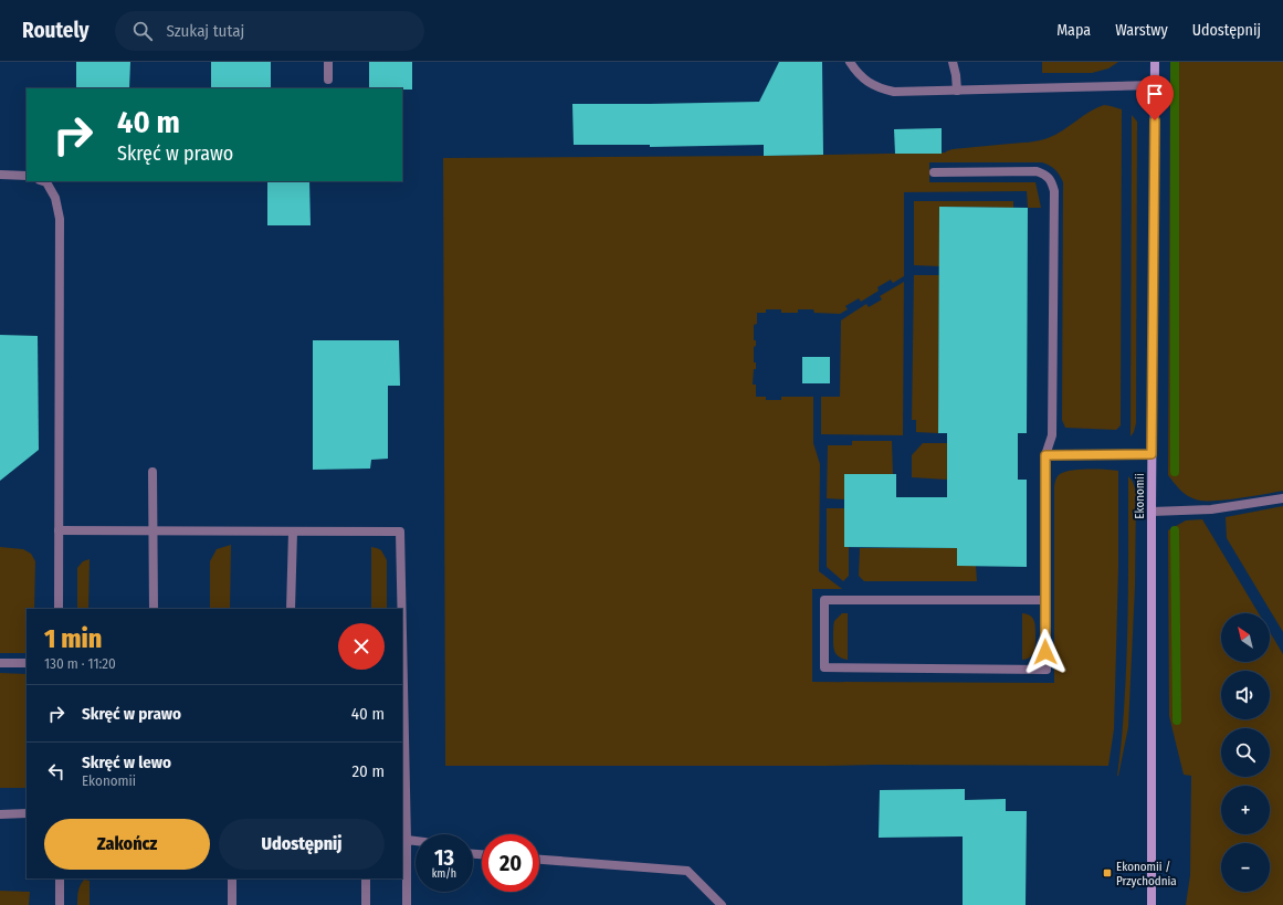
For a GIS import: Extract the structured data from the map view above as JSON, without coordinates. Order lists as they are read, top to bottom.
{
  "streets": {
    "street": ["Ekonomii"]
  },
  "places": {
    "transit": ["Ekonomii / Przychodnia"]
  },
  "north": "top left",
  "page": {
    "header": "Routely",
    "search": "Szukaj tutaj",
    "nav": ["Mapa", "Warstwy", "Udostępnij"],
    "turn": ["40 m", "Skręć w prawo"],
    "heading": ["1 min", "130 m · 11:20"],
    "map_buttons": ["+", "−"],
    "list": [
      {
        "name": "Skręć w prawo",
        "value": "40 m"
      },
      {
        "name": "Skręć w lewo",
        "note": "Ekonomii",
        "value": "20 m"
      }
    ],
    "buttons": ["Zakończ", "Udostępnij"],
    "speed": "13 km/h",
    "limit": "20"
  }
}
